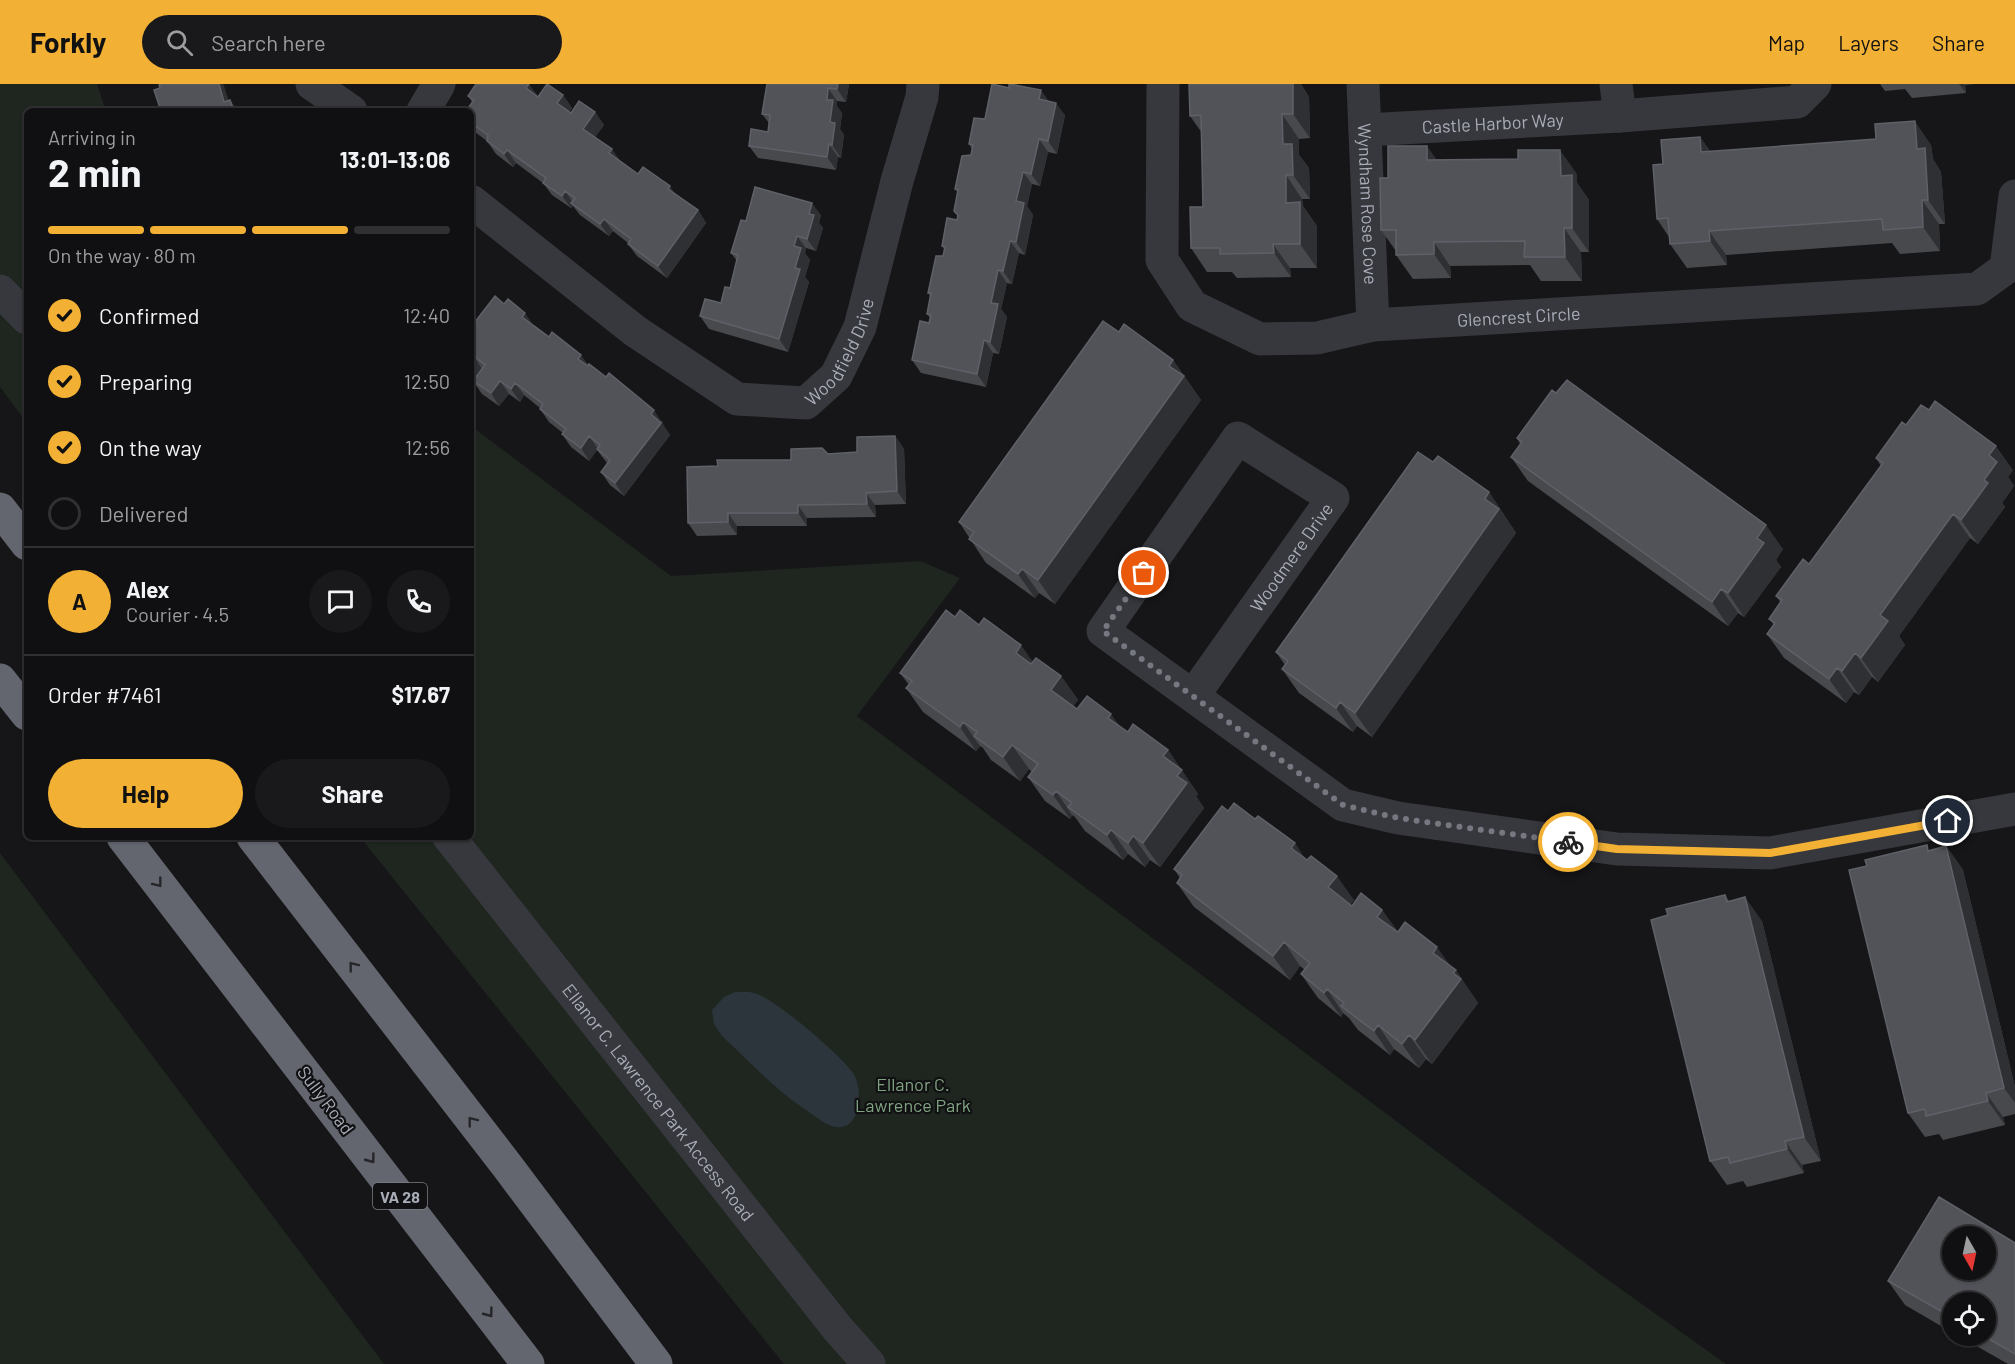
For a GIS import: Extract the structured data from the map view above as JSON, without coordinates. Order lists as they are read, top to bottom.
{
  "streets": {
    "highway": ["Sully Road", "VA 28"],
    "street": [
      "Castle Harbor Way",
      "Wyndham Rose Cove",
      "Glencrest Circle",
      "Woodfield Drive",
      "Woodmere Drive",
      "Ellanor C. Lawrence Park Access Road"
    ]
  },
  "crossings": [
    ["Castle Harbor Way", "Wyndham Rose Cove"],
    ["Wyndham Rose Cove", "Glencrest Circle"]
  ],
  "parks": ["Ellanor C. Lawrence Park"],
  "north": "bottom",
  "page": {
    "header": "Forkly",
    "search": "Search here",
    "nav": ["Map", "Layers", "Share"],
    "heading": ["2 min", "Arriving in", "13:01–13:06"],
    "panel": [
      "Alex",
      "Courier · 4.5",
      "Order #7461",
      "$17.67"
    ],
    "bar": "On the way · 80 m",
    "list": [
      ["Confirmed", "12:40"],
      ["Preparing", "12:50"],
      ["On the way", "12:56"],
      "Delivered"
    ],
    "round": "A",
    "buttons": ["Help", "Share"]
  }
}
